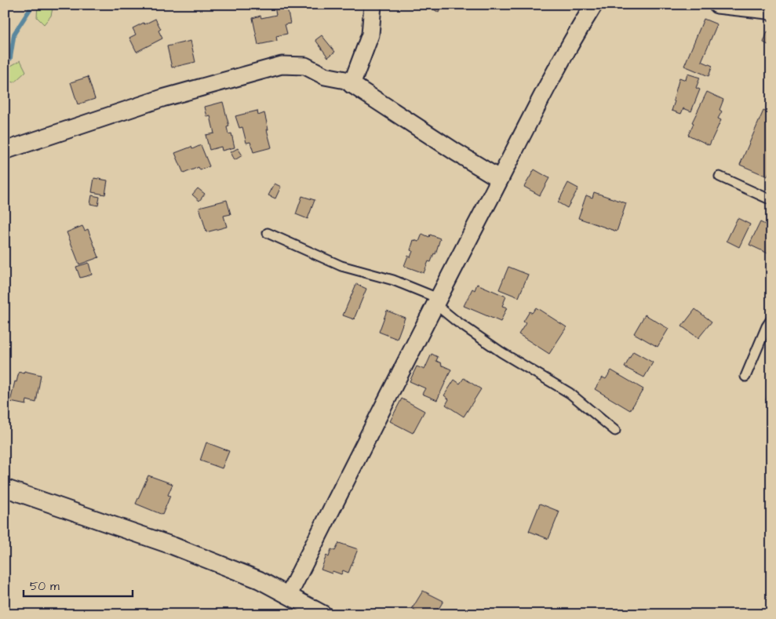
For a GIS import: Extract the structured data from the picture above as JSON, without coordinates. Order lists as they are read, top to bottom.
{
  "scale_bar": "50 m"
}
